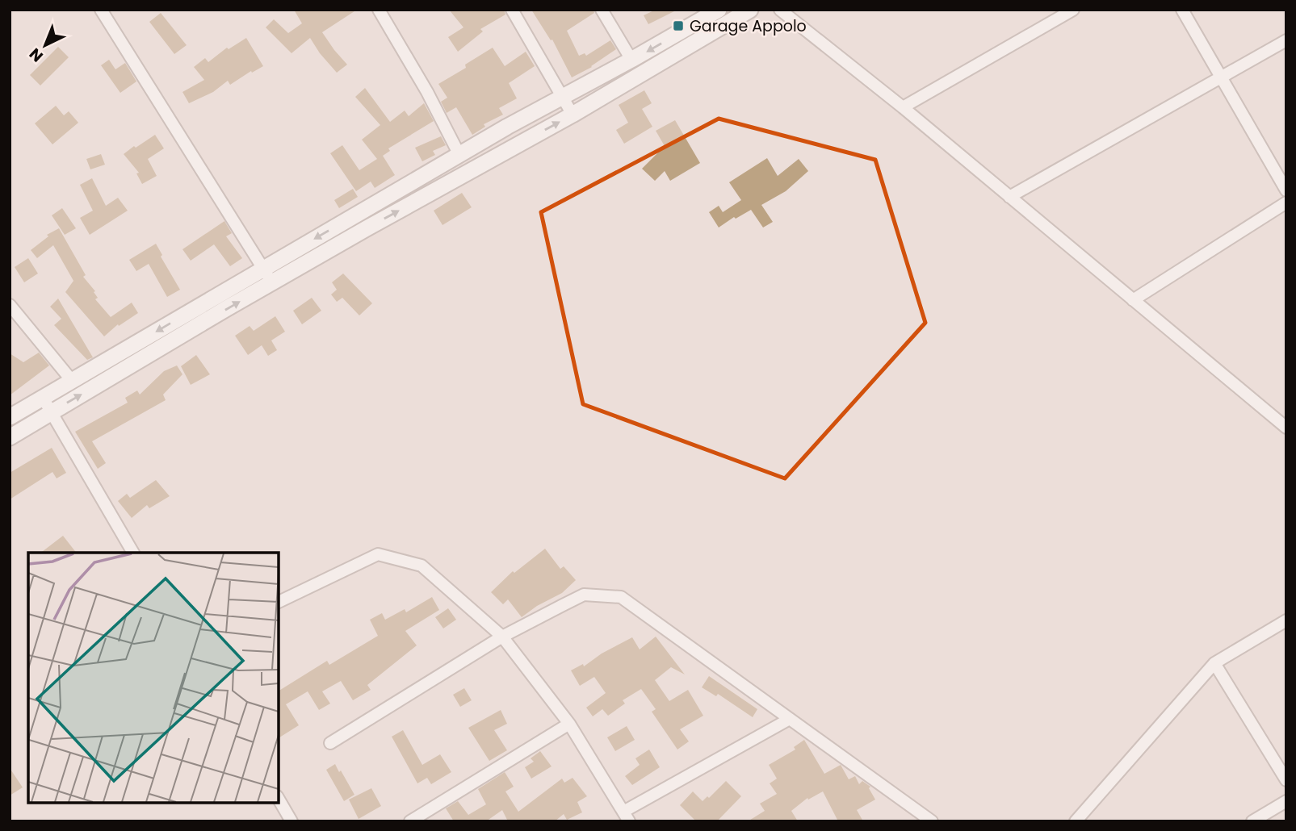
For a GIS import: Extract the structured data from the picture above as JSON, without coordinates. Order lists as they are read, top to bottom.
{
  "places": {
    "transit": ["Garage Appolo"]
  },
  "north": "bottom left"
}
